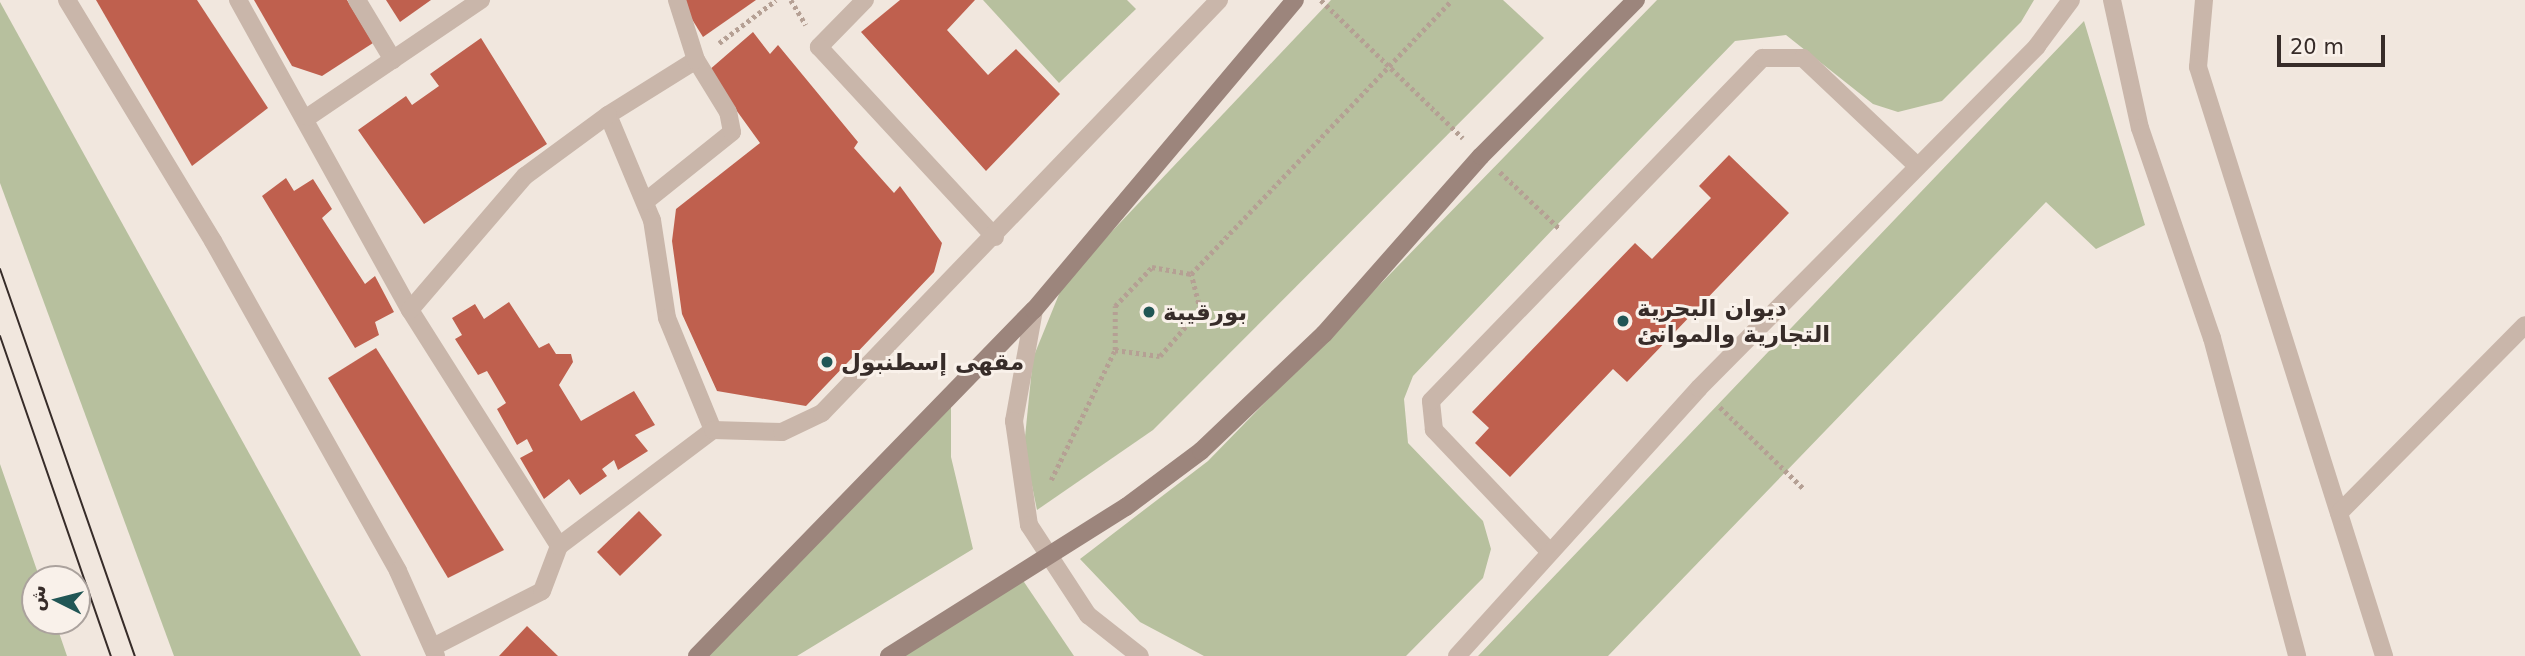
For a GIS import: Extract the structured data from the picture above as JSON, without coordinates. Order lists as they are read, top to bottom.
{
  "places": ["بورقيبة", "ديوان البحرية التجارية والموانئ", "مقهى إسطنبول"],
  "scale_bar": "20 m",
  "north": "left"
}
